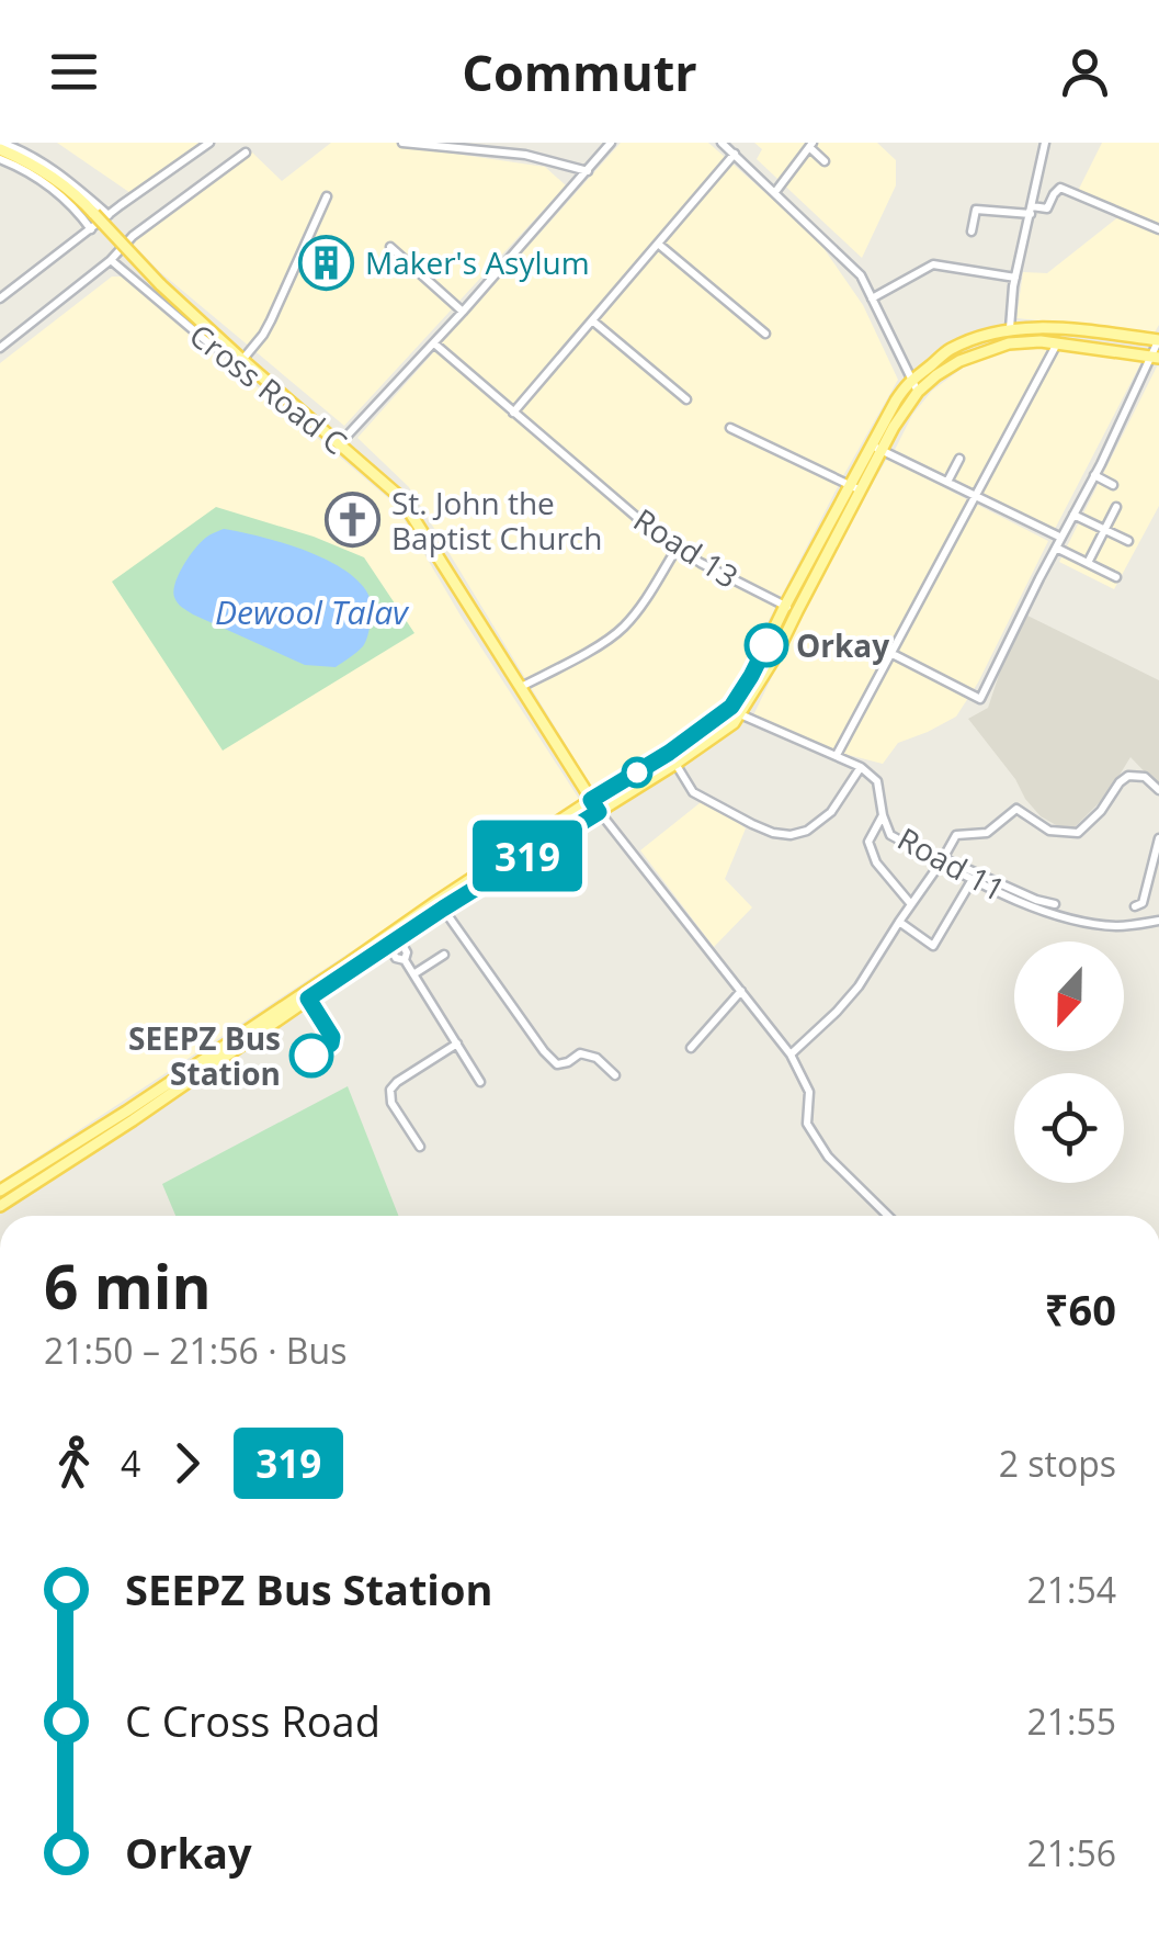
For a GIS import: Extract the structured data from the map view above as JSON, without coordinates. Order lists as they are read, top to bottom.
{
  "streets": {
    "main road": ["Cross Road C"],
    "street": ["Road 13", "Road 11"]
  },
  "water": ["Dewool Talav"],
  "places": {
    "building": ["Maker's Asylum"],
    "church": ["St. John the Baptist Church"],
    "other": ["Orkay", "SEEPZ Bus Station"]
  },
  "lines": ["bus line 319"],
  "north": "bottom",
  "page": {
    "header": "Commutr",
    "on_map": "319",
    "heading": ["6 min", "21:50 – 21:56 · Bus", "₹60"],
    "legs": ["4", "319", "2 stops"],
    "list": [
      {
        "name": "SEEPZ Bus Station",
        "value": "21:54"
      },
      {
        "name": "C Cross Road",
        "value": "21:55"
      },
      {
        "name": "Orkay",
        "value": "21:56"
      }
    ]
  }
}
